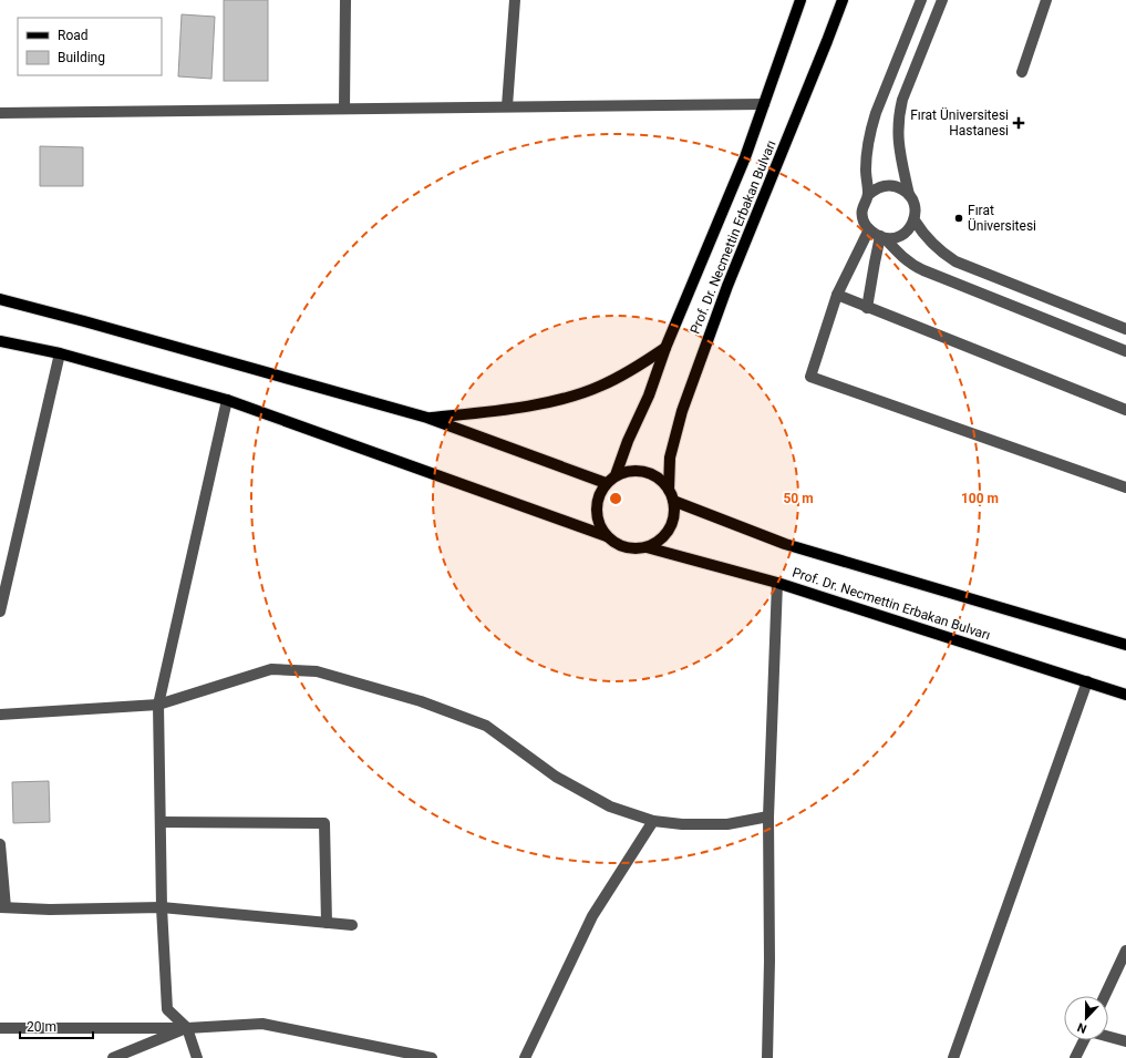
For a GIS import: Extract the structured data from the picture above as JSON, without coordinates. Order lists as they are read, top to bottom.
{
  "streets": {
    "main road": ["Prof. Dr. Necmettin Erbakan Bulvarı"]
  },
  "places": {
    "health": ["Fırat Üniversitesi Hastanesi"],
    "other": ["Fırat Üniversitesi"]
  },
  "legend": ["Road", "Building"],
  "scale_bar": "20 m",
  "north": "bottom",
  "rings": ["50 m", "100 m"]
}
